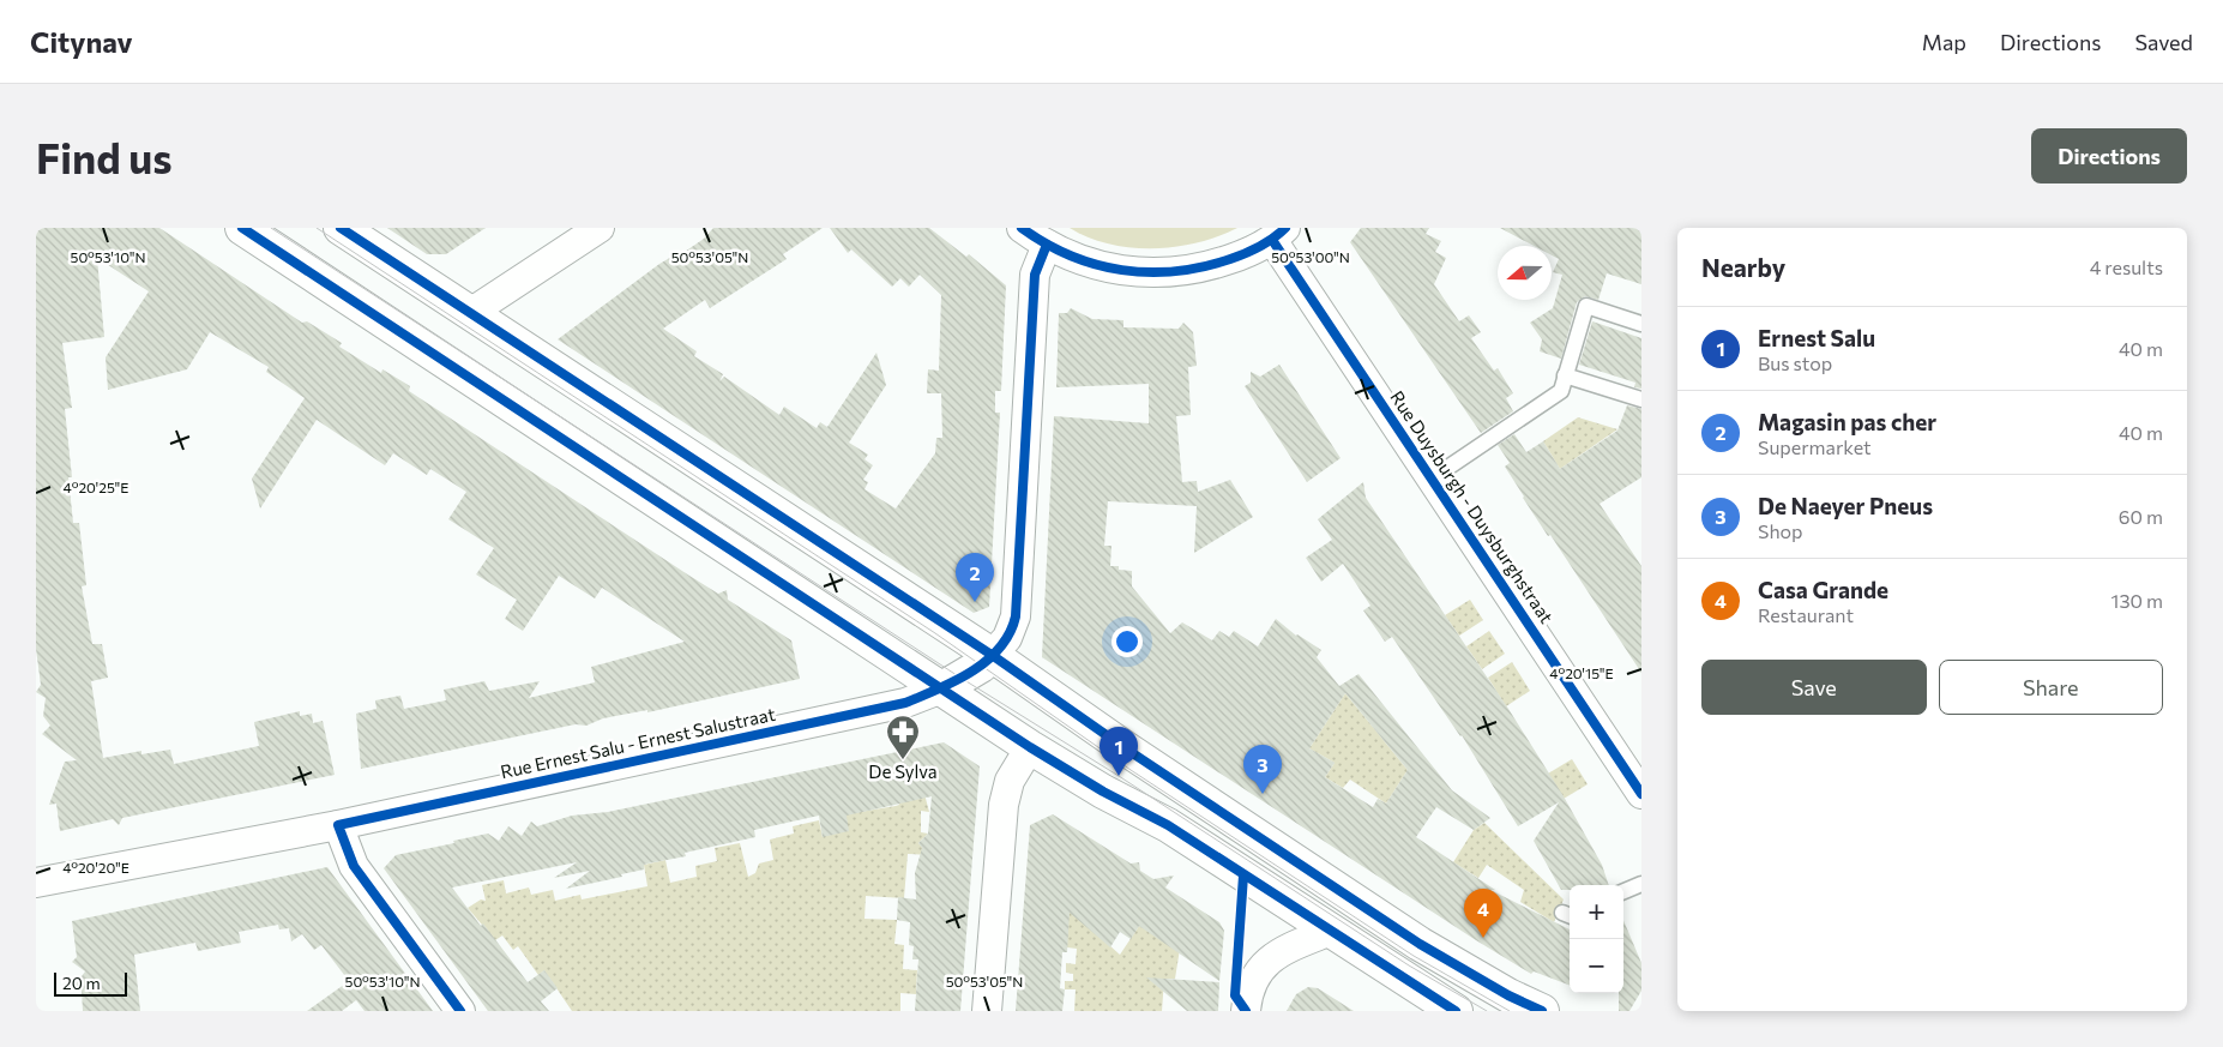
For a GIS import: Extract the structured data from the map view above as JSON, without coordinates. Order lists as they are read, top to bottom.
{
  "streets": {
    "street": ["Rue Duysburgh - Duysburghstraat", "Rue Ernest Salu - Ernest Salustraat"]
  },
  "places": {
    "pharmacy": ["De Sylva"]
  },
  "scale_bar": "20 m",
  "north": "left",
  "page": {
    "header": "Citynav",
    "nav": ["Map", "Directions", "Saved"],
    "buttons": [
      "Directions",
      ["Save", "Share"]
    ],
    "title": "Find us",
    "heading": ["Nearby", "4 results"],
    "list": [
      {
        "mark": "1",
        "name": "Ernest Salu",
        "note": "Bus stop",
        "value": "40 m"
      },
      {
        "mark": "2",
        "name": "Magasin pas cher",
        "note": "Supermarket",
        "value": "40 m"
      },
      {
        "mark": "3",
        "name": "De Naeyer Pneus",
        "note": "Shop",
        "value": "60 m"
      },
      {
        "mark": "4",
        "name": "Casa Grande",
        "note": "Restaurant",
        "value": "130 m"
      }
    ],
    "pins": [
      "2",
      "1",
      "3",
      "4"
    ],
    "map_buttons": ["+", "−"],
    "scale": "20 m"
  },
  "coordinates": [
    "50°53'10\"N",
    "50°53'05\"N",
    "50°53'00\"N",
    "4°20'25\"E",
    "4°20'15\"E",
    "4°20'20\"E"
  ]
}
